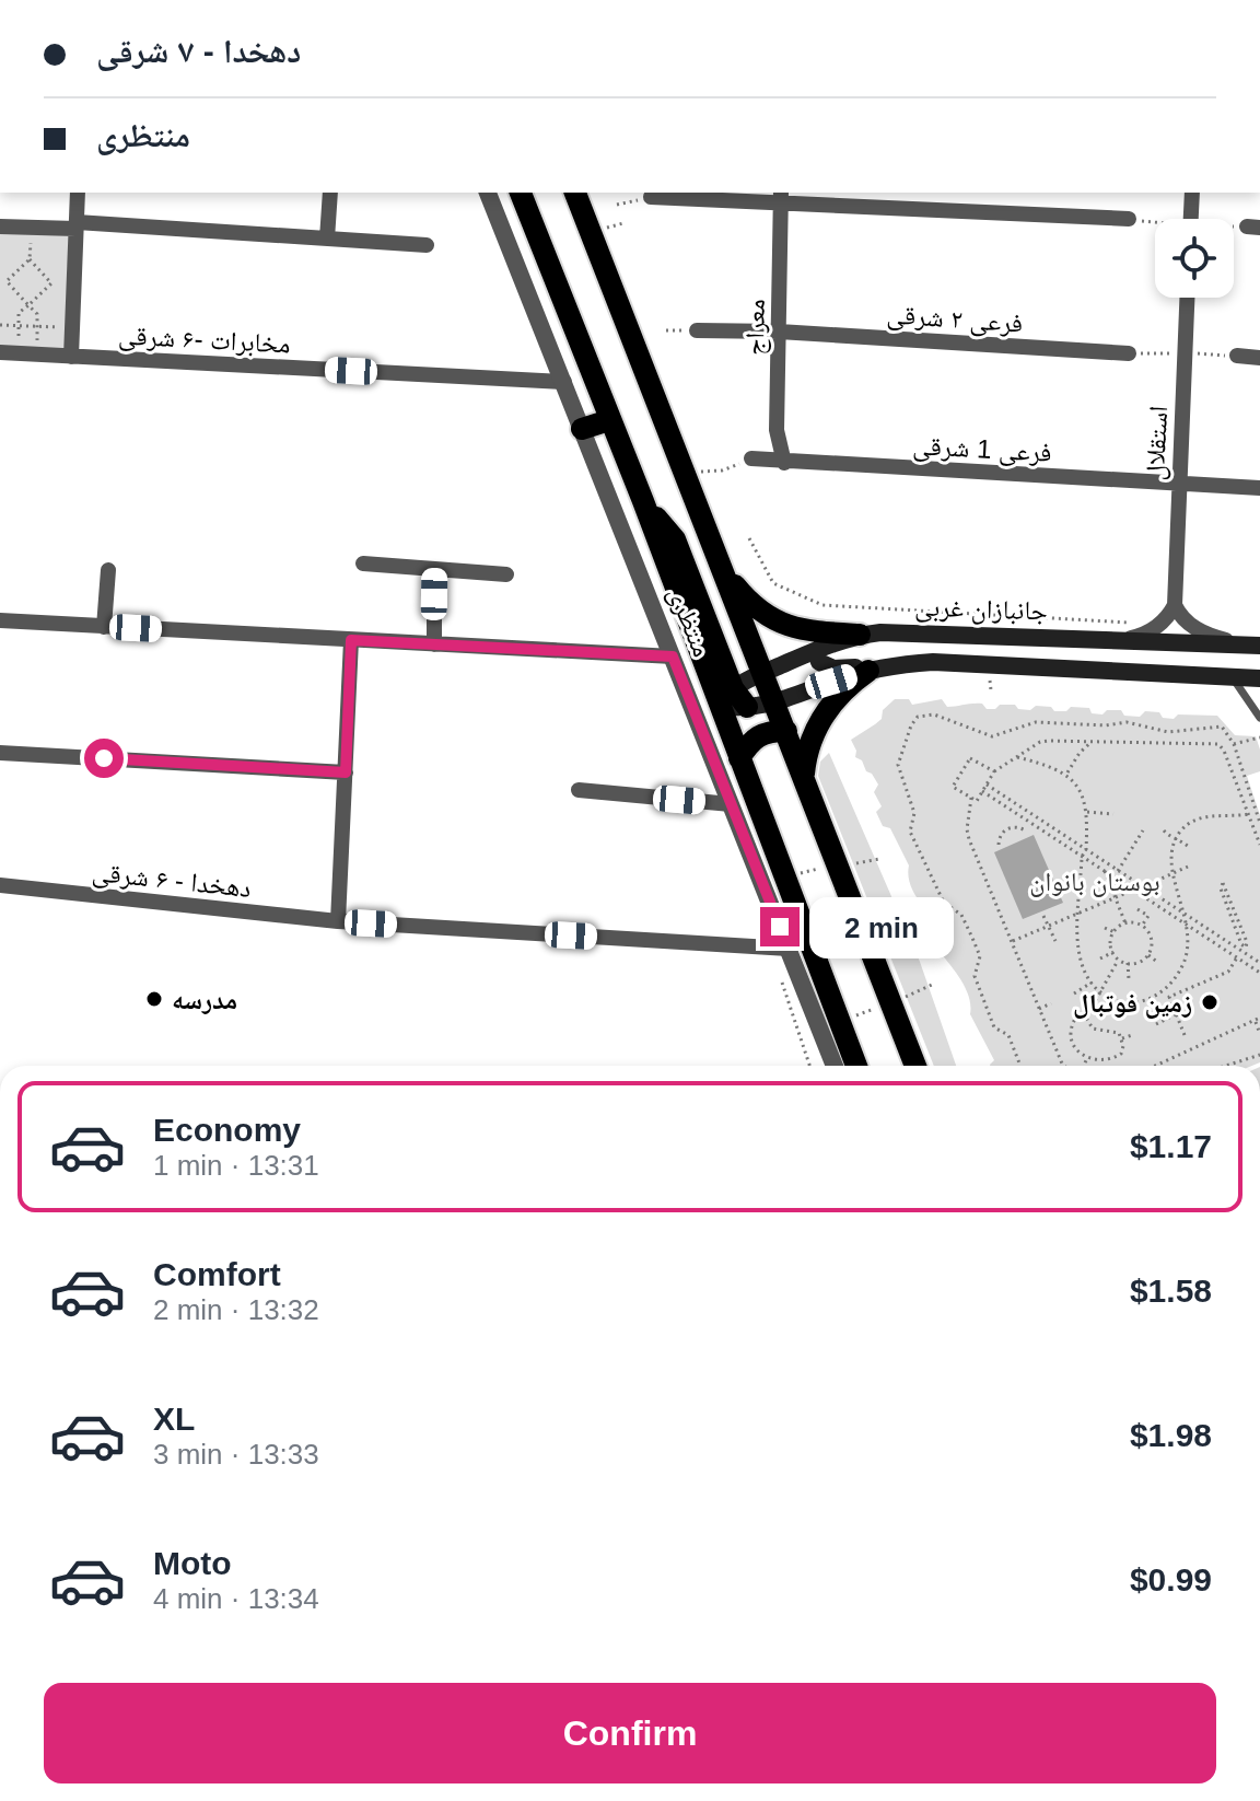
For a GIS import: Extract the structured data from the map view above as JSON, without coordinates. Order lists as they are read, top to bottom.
{
  "streets": {
    "main road": ["جانبازان غربی", "منتظری"],
    "street": [
      "فرعی ۲ شرقی",
      "معراج",
      "مخابرات -۶ شرقی",
      "استقلال",
      "فرعی 1 شرقی",
      "دهخدا - ۶ شرقی"
    ]
  },
  "crossings": [
    ["فرعی ۲ شرقی", "معراج"],
    ["معراج", "فرعی 1 شرقی"],
    ["مخابرات -۶ شرقی", "منتظری"],
    ["استقلال", "فرعی 1 شرقی"],
    ["جانبازان غربی", "منتظری"],
    ["منتظری", "دهخدا - ۶ شرقی"]
  ],
  "parks": ["بوستان بانوان"],
  "places": ["مدرسه", "زمین فوتبال"],
  "page": {
    "banner": ["دهخدا - ۷ شرقی", "منتظری"],
    "bubble": "2 min",
    "list": [
      {
        "name": "Economy",
        "note": "1 min · 13:31",
        "value": "$1.17"
      },
      {
        "name": "Comfort",
        "note": "2 min · 13:32",
        "value": "$1.58"
      },
      {
        "name": "XL",
        "note": "3 min · 13:33",
        "value": "$1.98"
      },
      {
        "name": "Moto",
        "note": "4 min · 13:34",
        "value": "$0.99"
      }
    ],
    "buttons": "Confirm"
  }
}
